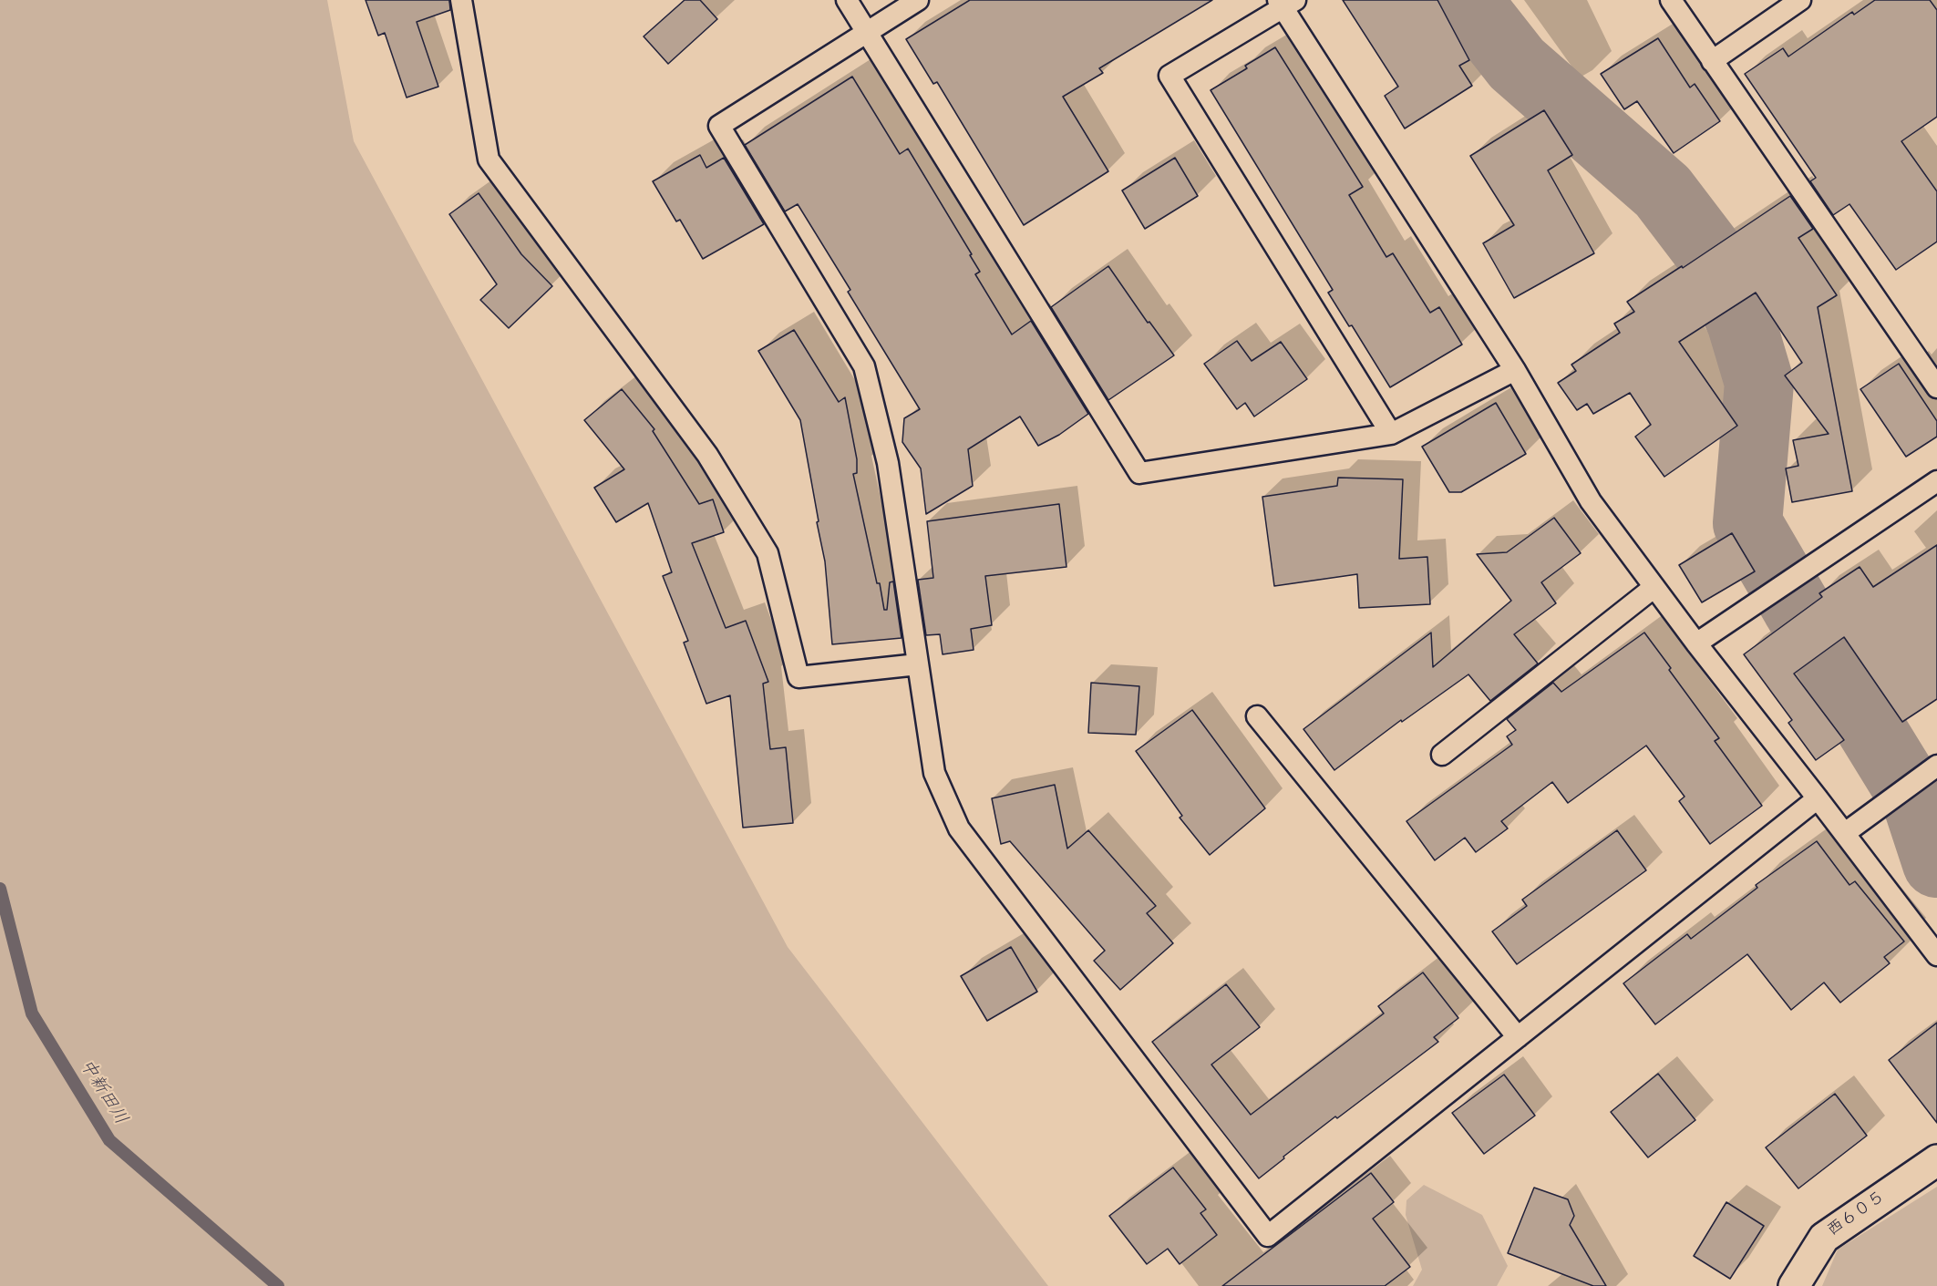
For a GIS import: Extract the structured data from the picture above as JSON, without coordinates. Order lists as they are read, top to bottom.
{
  "streets": {
    "street": ["西６０５"]
  },
  "water": ["中新田川"]
}
